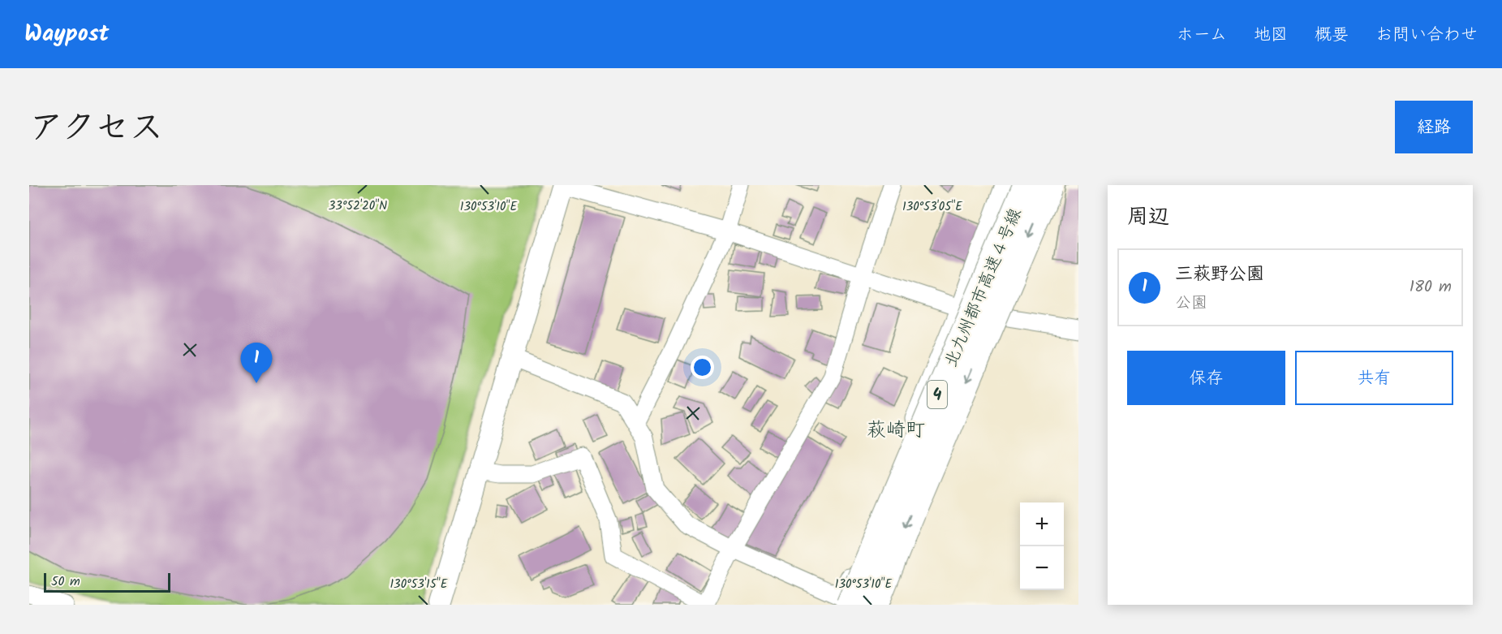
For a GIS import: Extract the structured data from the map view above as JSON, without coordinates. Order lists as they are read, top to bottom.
{
  "streets": {
    "highway": ["北九州都市高速４号線", "4"]
  },
  "districts": ["萩崎町"],
  "scale_bar": "50 m",
  "page": {
    "header": "Waypost",
    "nav": [
      "ホーム",
      "地図",
      "概要",
      "お問い合わせ"
    ],
    "title": "アクセス",
    "buttons": [
      "経路",
      ["保存", "共有"]
    ],
    "heading": "周辺",
    "list": [
      {
        "mark": "1",
        "name": "三萩野公園",
        "note": "公園",
        "value": "180 m"
      }
    ],
    "pins": "1",
    "map_buttons": ["+", "−"],
    "scale": "50 m"
  },
  "coordinates": [
    "33°52'20\"N",
    "130°53'10\"E",
    "130°53'05\"E",
    "130°53'15\"E"
  ]
}
